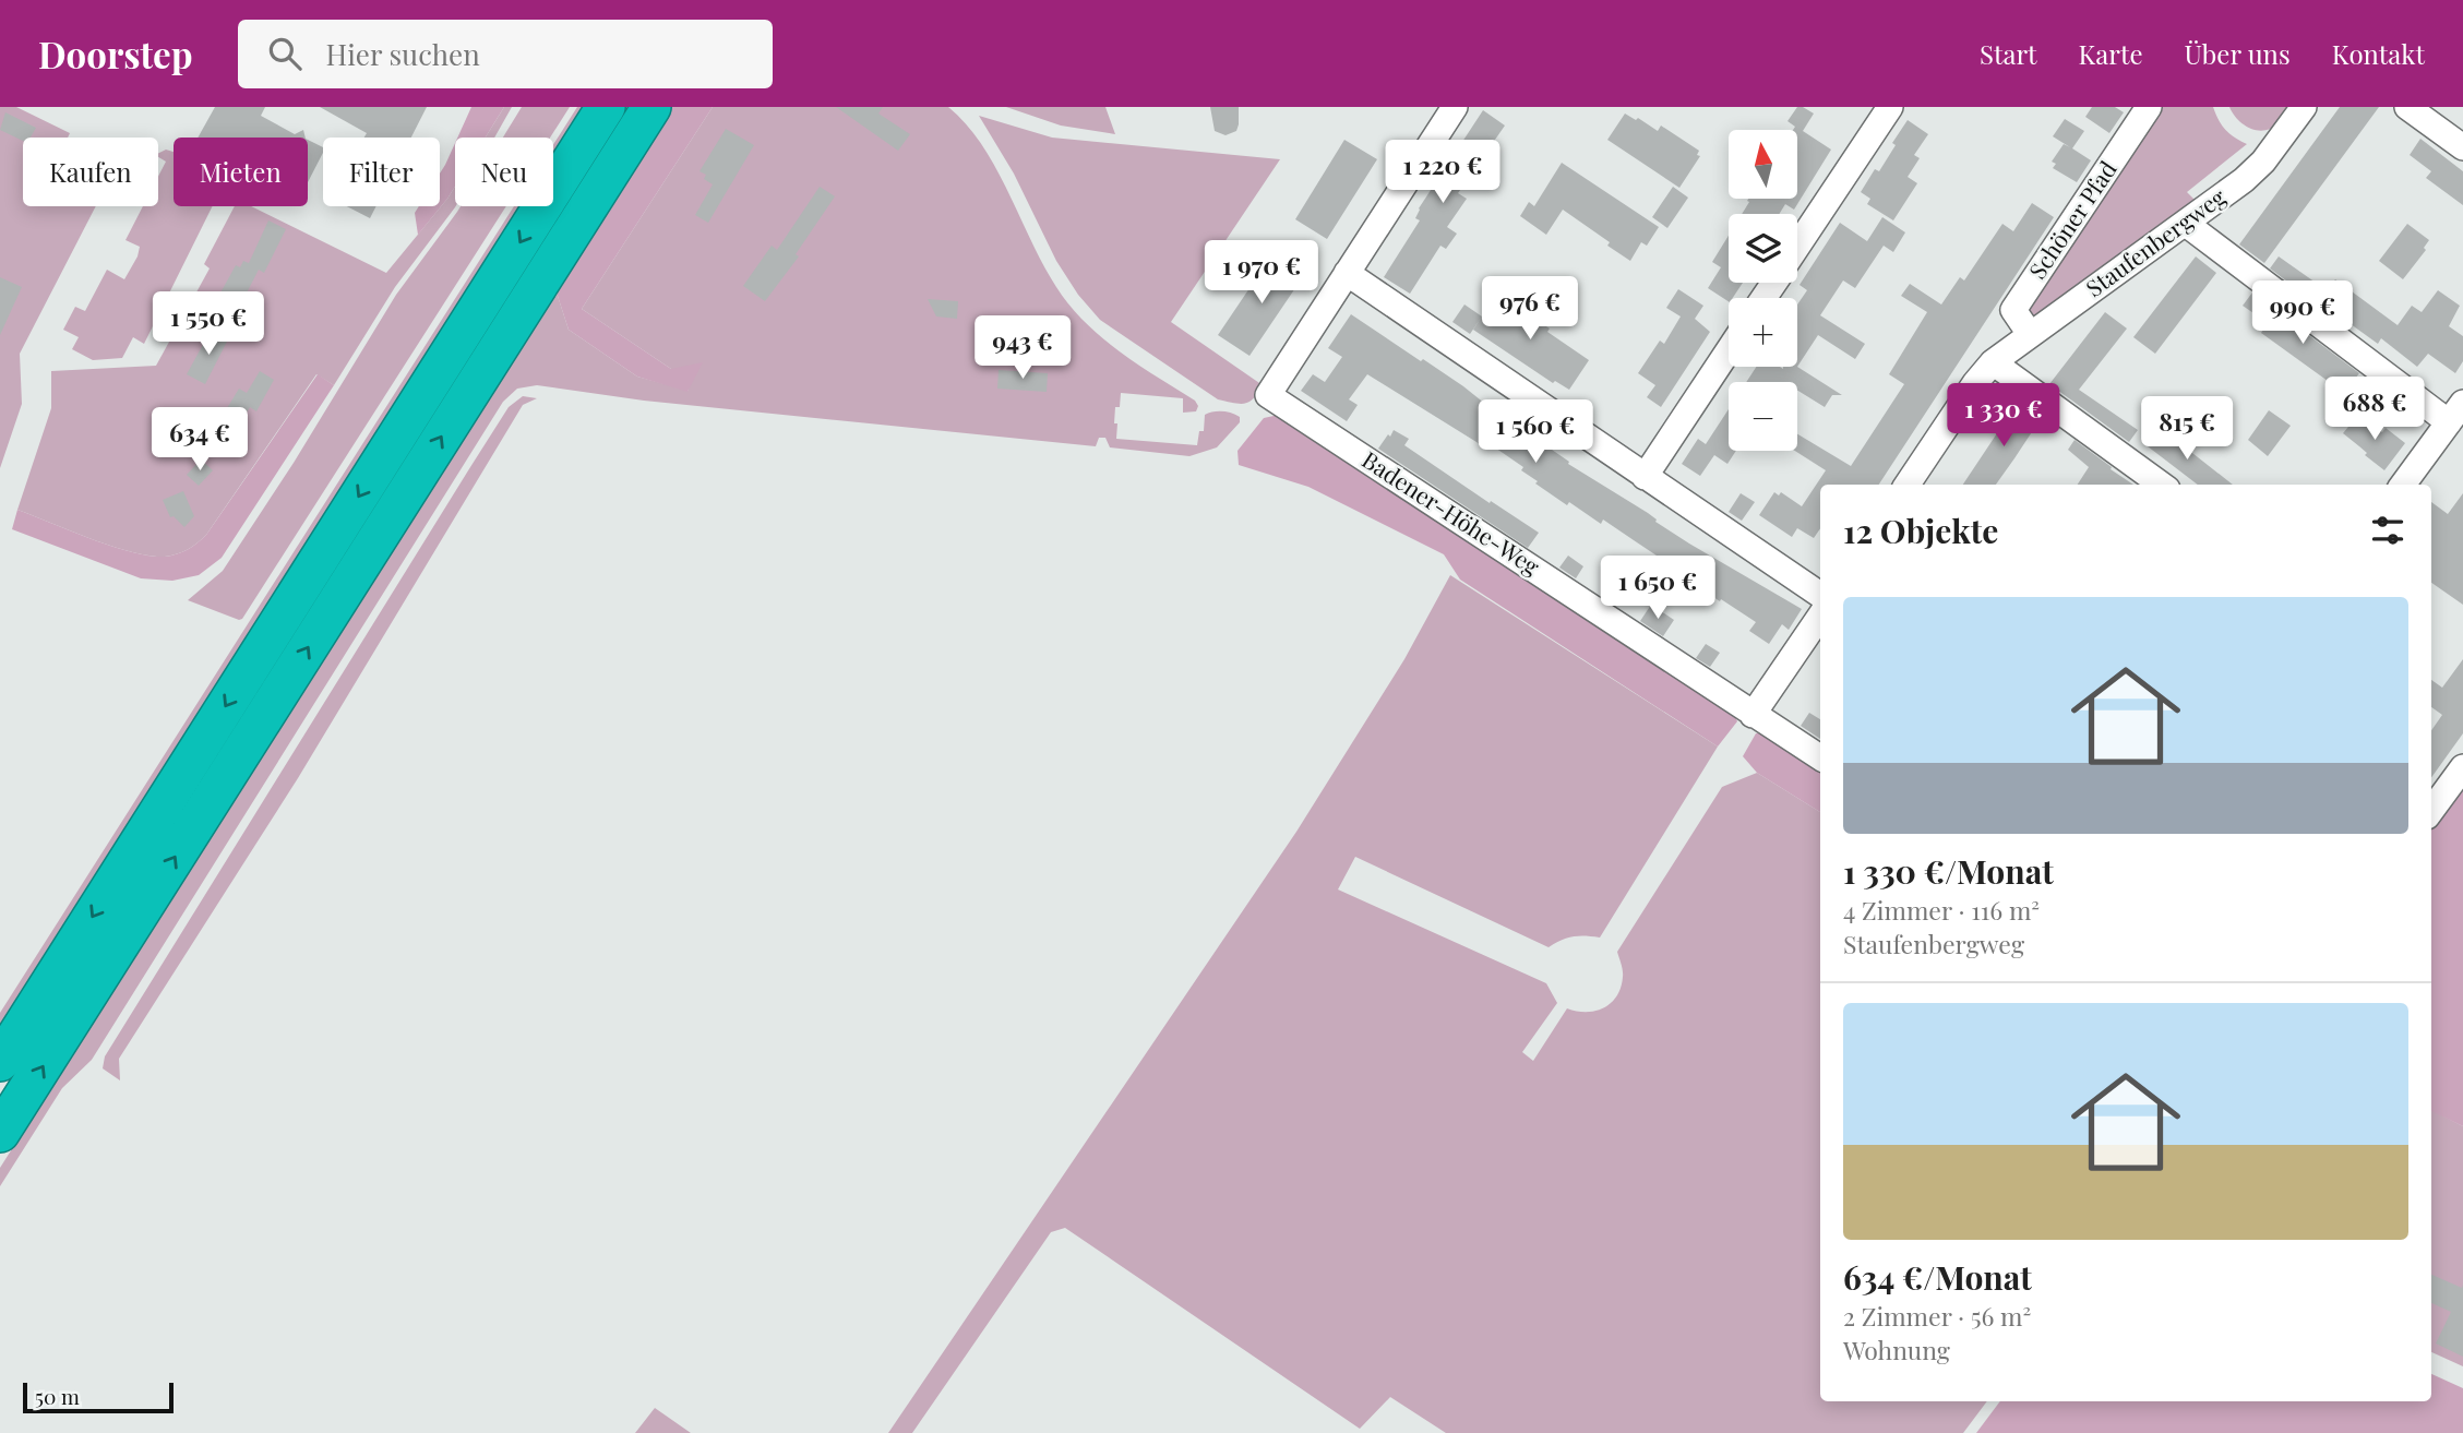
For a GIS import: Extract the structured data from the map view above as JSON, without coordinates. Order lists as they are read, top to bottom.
{
  "streets": {
    "street": ["Schöner Pfad", "Staufenbergweg", "Badener-Höhe-Weg"]
  },
  "crossings": [
    ["Schöner Pfad", "Staufenbergweg"]
  ],
  "scale_bar": "50 m",
  "north": "top",
  "page": {
    "header": "Doorstep",
    "search": "Hier suchen",
    "nav": [
      "Start",
      "Karte",
      "Über uns",
      "Kontakt"
    ],
    "map_buttons": ["+", "−"],
    "chip": [
      "Kaufen",
      "Mieten",
      "Filter",
      "Neu"
    ],
    "price": [
      "1 220 €",
      "1 970 €",
      "976 €",
      "990 €",
      "1 550 €",
      "943 €",
      "688 €",
      "1 330 €",
      "815 €",
      "1 560 €",
      "634 €",
      "1 650 €"
    ],
    "heading": "12 Objekte",
    "list": [
      {
        "name": "1 330 €/Monat",
        "note": "4 Zimmer · 116 m² · Staufenbergweg"
      },
      {
        "name": "634 €/Monat",
        "note": "2 Zimmer · 56 m² · Wohnung"
      }
    ],
    "scale": "50 m"
  }
}
